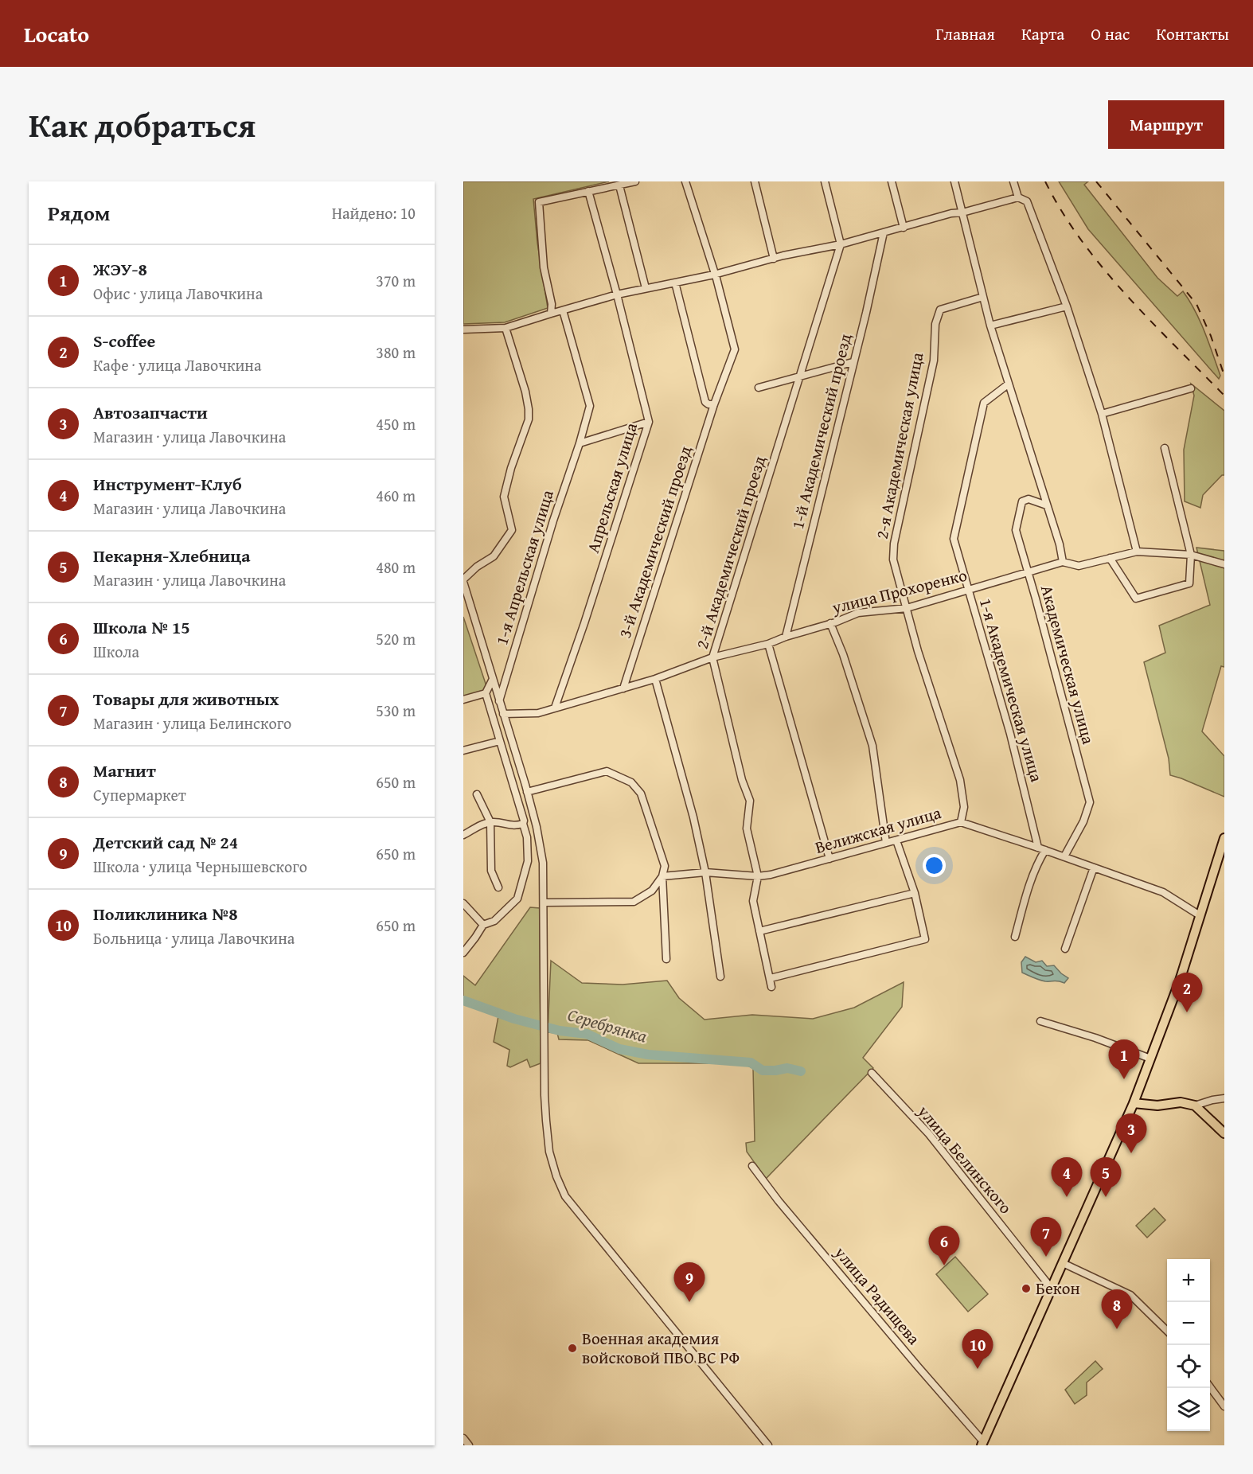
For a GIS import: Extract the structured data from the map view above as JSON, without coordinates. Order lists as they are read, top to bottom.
{
  "streets": {
    "street": [
      "1-й Академический проезд",
      "2-я Академическая улица",
      "Апрельская улица",
      "3-й Академический проезд",
      "2-й Академический проезд",
      "1-я Апрельская улица",
      "улица Прохоренко",
      "Академическая улица",
      "1-я Академическая улица",
      "Велижская улица",
      "улица Белинского",
      "улица Радищева"
    ]
  },
  "crossings": [
    ["1-й Академический проезд", "улица Прохоренко"],
    ["2-я Академическая улица", "улица Прохоренко"],
    ["2-я Академическая улица", "Академическая улица"],
    ["2-я Академическая улица", "Велижская улица"],
    ["Апрельская улица", "улица Прохоренко"],
    ["3-й Академический проезд", "улица Прохоренко"],
    ["2-й Академический проезд", "улица Прохоренко"],
    ["2-й Академический проезд", "Велижская улица"],
    ["улица Прохоренко", "Академическая улица"],
    ["улица Прохоренко", "1-я Академическая улица"],
    ["Академическая улица", "1-я Академическая улица"],
    ["Академическая улица", "Велижская улица"],
    ["1-я Академическая улица", "Велижская улица"]
  ],
  "water": ["Серебрянка"],
  "places": ["Бекон", "Военная академия войсковой ПВО ВС РФ"],
  "page": {
    "header": "Locato",
    "nav": [
      "Главная",
      "Карта",
      "О нас",
      "Контакты"
    ],
    "title": "Как добраться",
    "buttons": "Маршрут",
    "heading": ["Рядом", "Найдено: 10"],
    "list": [
      {
        "mark": "1",
        "name": "ЖЭУ-8",
        "note": "Офис · улица Лавочкина",
        "value": "370 m"
      },
      {
        "mark": "2",
        "name": "S-coffee",
        "note": "Кафе · улица Лавочкина",
        "value": "380 m"
      },
      {
        "mark": "3",
        "name": "Автозапчасти",
        "note": "Магазин · улица Лавочкина",
        "value": "450 m"
      },
      {
        "mark": "4",
        "name": "Инструмент-Клуб",
        "note": "Магазин · улица Лавочкина",
        "value": "460 m"
      },
      {
        "mark": "5",
        "name": "Пекарня-Хлебница",
        "note": "Магазин · улица Лавочкина",
        "value": "480 m"
      },
      {
        "mark": "6",
        "name": "Школа № 15",
        "note": "Школа",
        "value": "520 m"
      },
      {
        "mark": "7",
        "name": "Товары для животных",
        "note": "Магазин · улица Белинского",
        "value": "530 m"
      },
      {
        "mark": "8",
        "name": "Магнит",
        "note": "Супермаркет",
        "value": "650 m"
      },
      {
        "mark": "9",
        "name": "Детский сад № 24",
        "note": "Школа · улица Чернышевского",
        "value": "650 m"
      },
      {
        "mark": "10",
        "name": "Поликлиника №8",
        "note": "Больница · улица Лавочкина",
        "value": "650 m"
      }
    ],
    "pins": [
      "2",
      "1",
      "3",
      "4",
      "5",
      "7",
      "6",
      "9",
      "8",
      "10"
    ],
    "map_buttons": ["+", "−"]
  }
}
